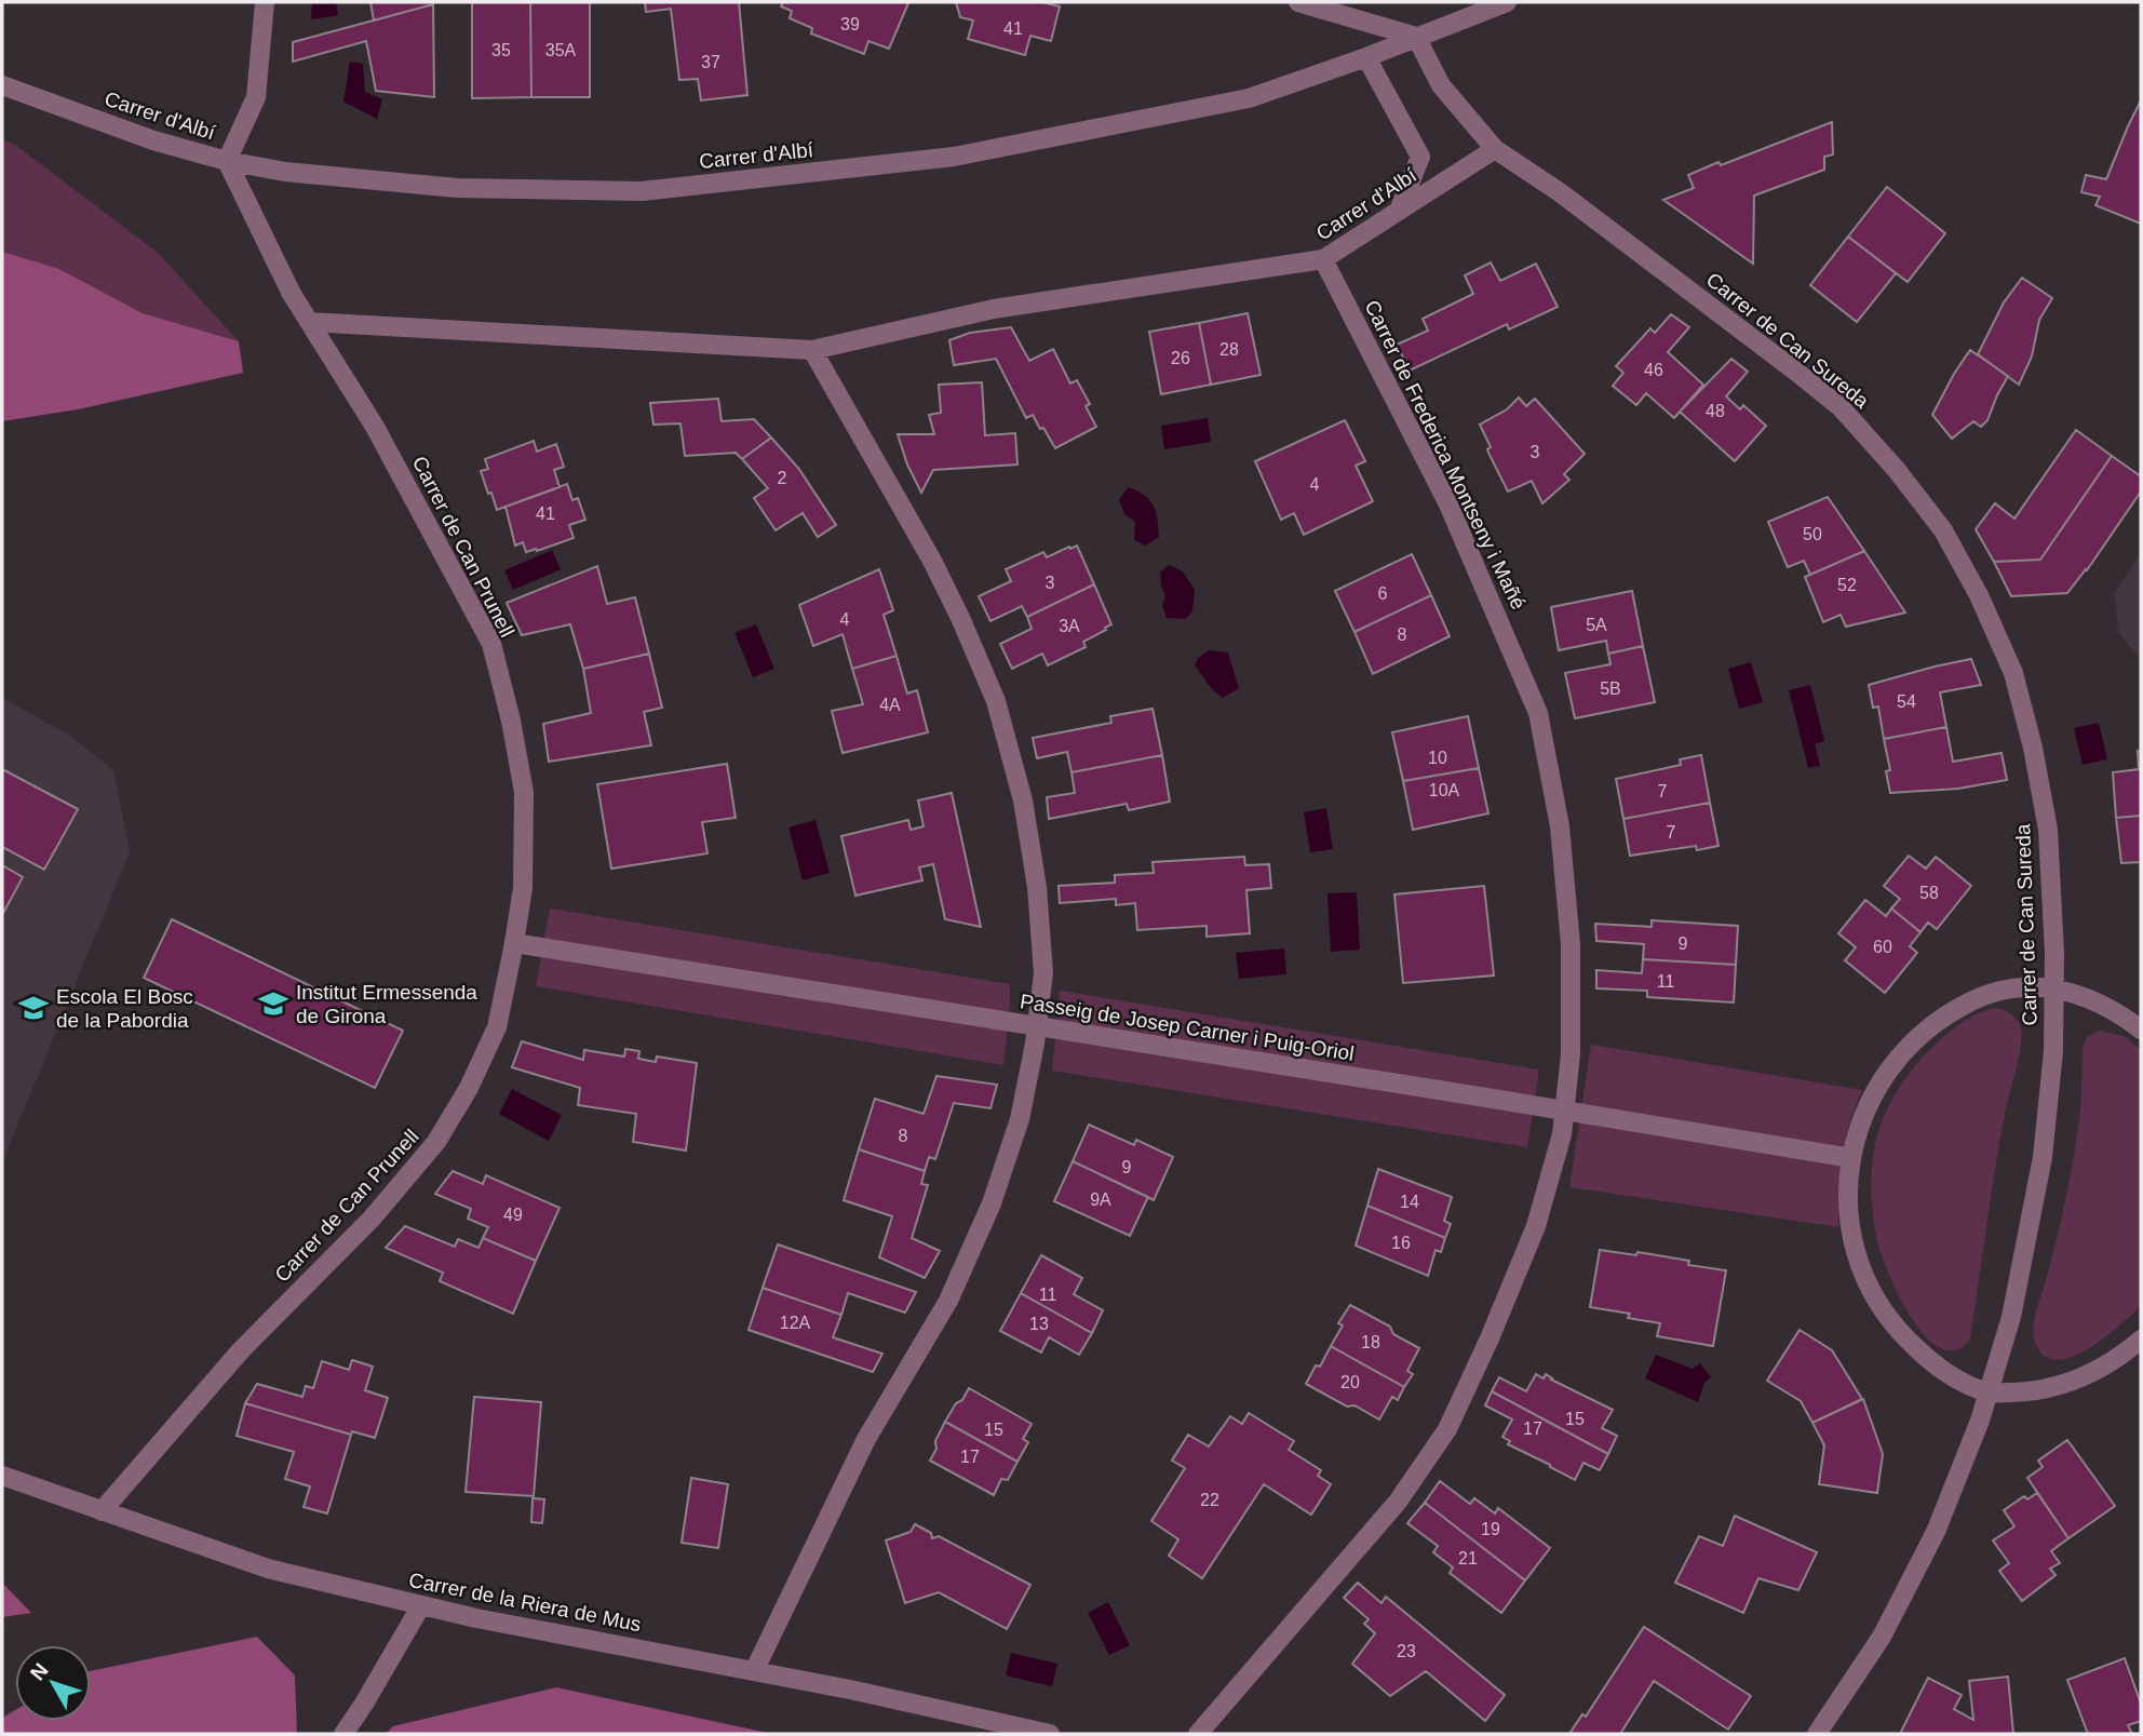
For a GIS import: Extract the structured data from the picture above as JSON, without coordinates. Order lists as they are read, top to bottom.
{
  "streets": {
    "street": [
      "Carrer d'Albí",
      "Carrer de Can Sureda",
      "Carrer de Frederica Montseny i Mañé",
      "Carrer de Can Prunell",
      "Passeig de Josep Carner i Puig-Oriol",
      "Carrer de la Riera de Mus"
    ]
  },
  "crossings": [
    ["Carrer d'Albí", "Carrer de Can Sureda"],
    ["Carrer d'Albí", "Carrer de Frederica Montseny i Mañé"],
    ["Carrer d'Albí", "Carrer de Can Prunell"],
    ["Carrer de Frederica Montseny i Mañé", "Passeig de Josep Carner i Puig-Oriol"],
    ["Carrer de Can Prunell", "Passeig de Josep Carner i Puig-Oriol"],
    ["Carrer de Can Prunell", "Carrer de la Riera de Mus"]
  ],
  "places": {
    "school or university": ["Institut Ermessenda de Girona", "Escola El Bosc de la Pabordia"]
  },
  "house_numbers": [
    "39",
    "41",
    "35",
    "35A",
    "37",
    "28",
    "26",
    "46",
    "48",
    "3",
    "2",
    "4",
    "41",
    "50",
    "3",
    "52",
    "6",
    "4",
    "5A",
    "3A",
    "8",
    "5B",
    "54",
    "4A",
    "10",
    "10A",
    "7",
    "7",
    "58",
    "9",
    "60",
    "11",
    "8",
    "9",
    "9A",
    "14",
    "49",
    "16",
    "11",
    "12A",
    "13",
    "18",
    "20",
    "15",
    "17",
    "15",
    "17",
    "22",
    "19",
    "21",
    "23"
  ],
  "north": "top left"
}
